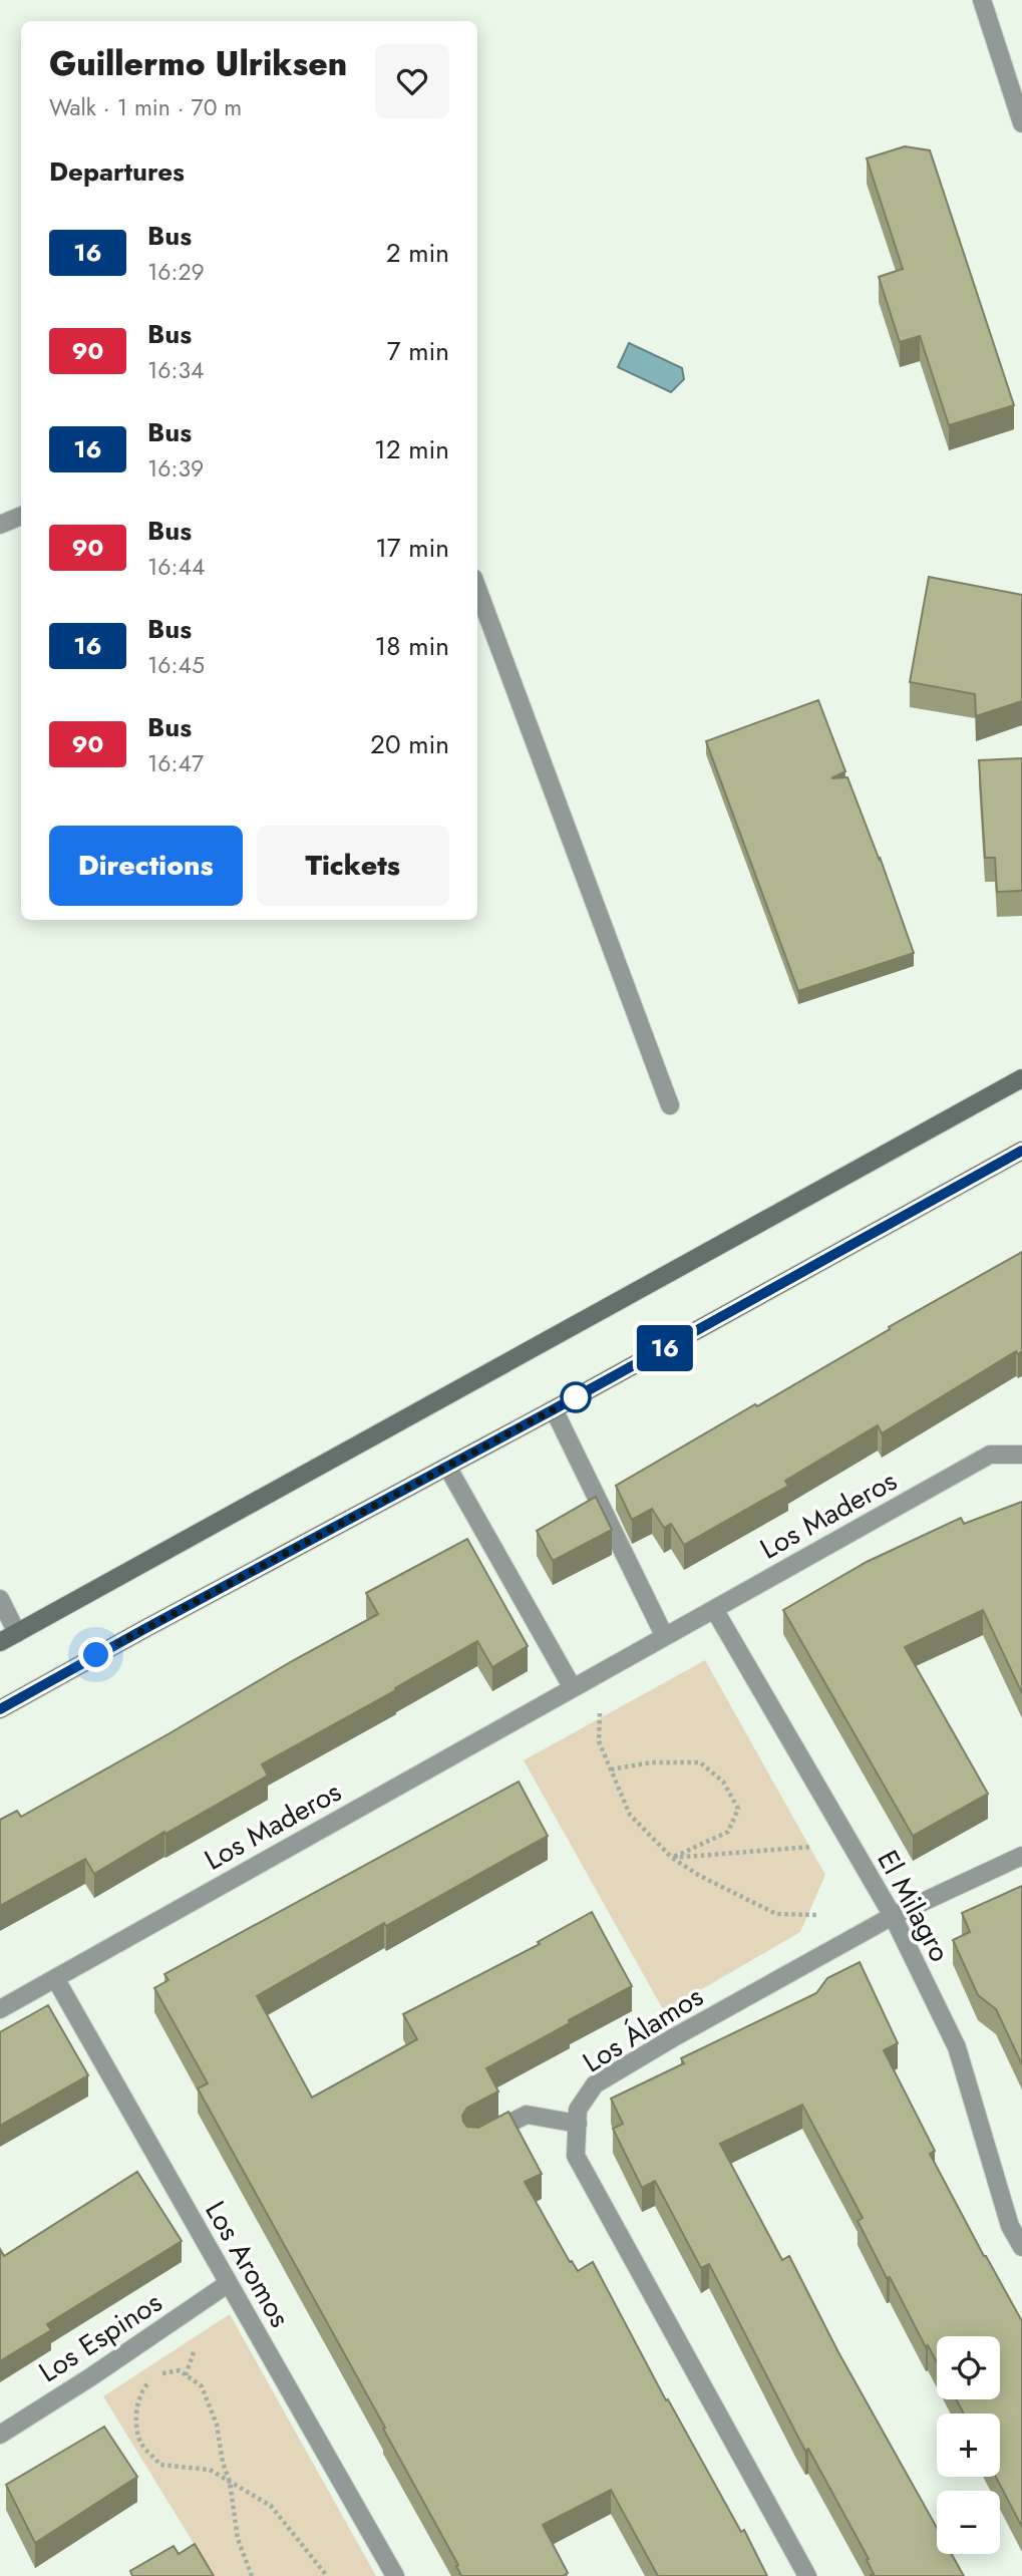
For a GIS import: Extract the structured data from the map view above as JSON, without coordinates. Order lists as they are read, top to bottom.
{
  "streets": {
    "street": [
      "Los Maderos",
      "El Milagro",
      "Los Álamos",
      "Los Aromos",
      "Los Espinos"
    ]
  },
  "crossings": [
    ["Los Maderos", "El Milagro"],
    ["Los Maderos", "Los Aromos"],
    ["El Milagro", "Los Álamos"],
    ["Los Aromos", "Los Espinos"]
  ],
  "lines": ["bus line 16"],
  "page": {
    "on_map": "16",
    "heading": [
      ["Guillermo Ulriksen", "Walk · 1 min · 70 m"],
      "Departures"
    ],
    "list": [
      {
        "mark": "16",
        "name": "Bus",
        "note": "16:29",
        "value": "2 min"
      },
      {
        "mark": "90",
        "name": "Bus",
        "note": "16:34",
        "value": "7 min"
      },
      {
        "mark": "16",
        "name": "Bus",
        "note": "16:39",
        "value": "12 min"
      },
      {
        "mark": "90",
        "name": "Bus",
        "note": "16:44",
        "value": "17 min"
      },
      {
        "mark": "16",
        "name": "Bus",
        "note": "16:45",
        "value": "18 min"
      },
      {
        "mark": "90",
        "name": "Bus",
        "note": "16:47",
        "value": "20 min"
      }
    ],
    "buttons": ["Directions", "Tickets"],
    "map_buttons": ["+", "−"]
  }
}
